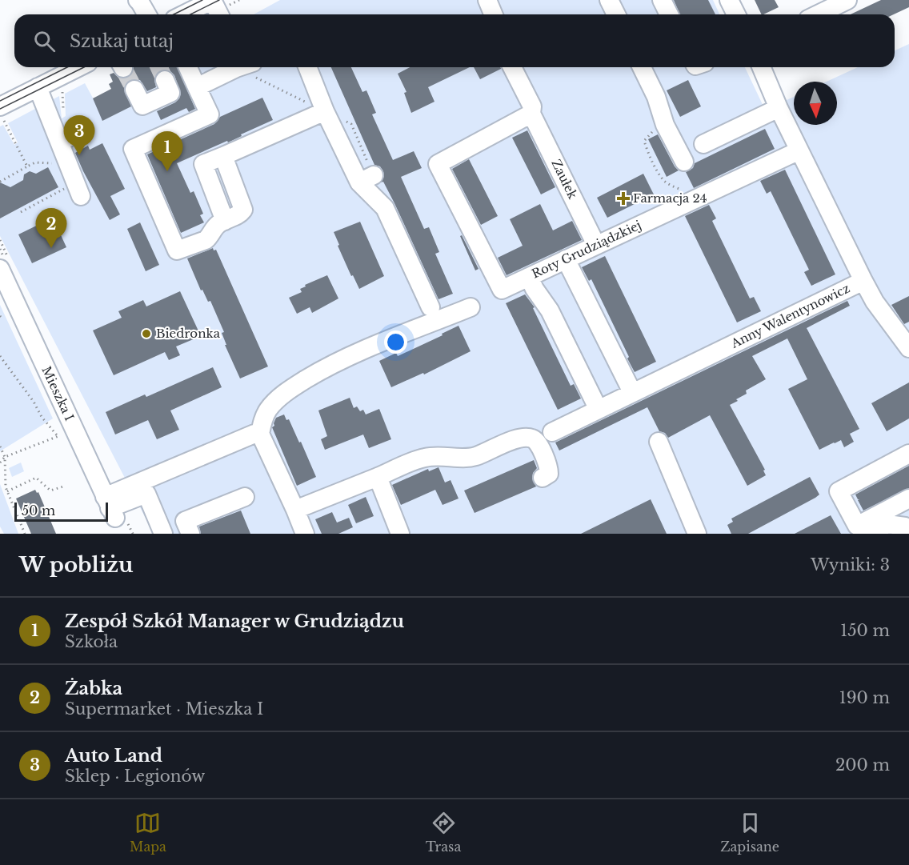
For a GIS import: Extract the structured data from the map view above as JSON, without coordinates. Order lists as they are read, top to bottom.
{
  "streets": {
    "street": [
      "Zaułek",
      "Roty Grudziądzkiej",
      "Anny Walentynowicz",
      "Mieszka I"
    ]
  },
  "crossings": [
    ["Zaułek", "Roty Grudziądzkiej"],
    ["Roty Grudziądzkiej", "Anny Walentynowicz"]
  ],
  "places": {
    "health": ["Farmacja 24"],
    "other": ["Biedronka"]
  },
  "scale_bar": "50 m",
  "north": "bottom",
  "page": {
    "search": "Szukaj tutaj",
    "pins": ["3", "1", "2"],
    "scale": "50 m",
    "heading": ["W pobliżu", "Wyniki: 3"],
    "list": [
      {
        "mark": "1",
        "name": "Zespół Szkół Manager w Grudziądzu",
        "note": "Szkoła",
        "value": "150 m"
      },
      {
        "mark": "2",
        "name": "Żabka",
        "note": "Supermarket · Mieszka I",
        "value": "190 m"
      },
      {
        "mark": "3",
        "name": "Auto Land",
        "note": "Sklep · Legionów",
        "value": "200 m"
      }
    ],
    "nav": ["Mapa", "Trasa", "Zapisane"]
  }
}
